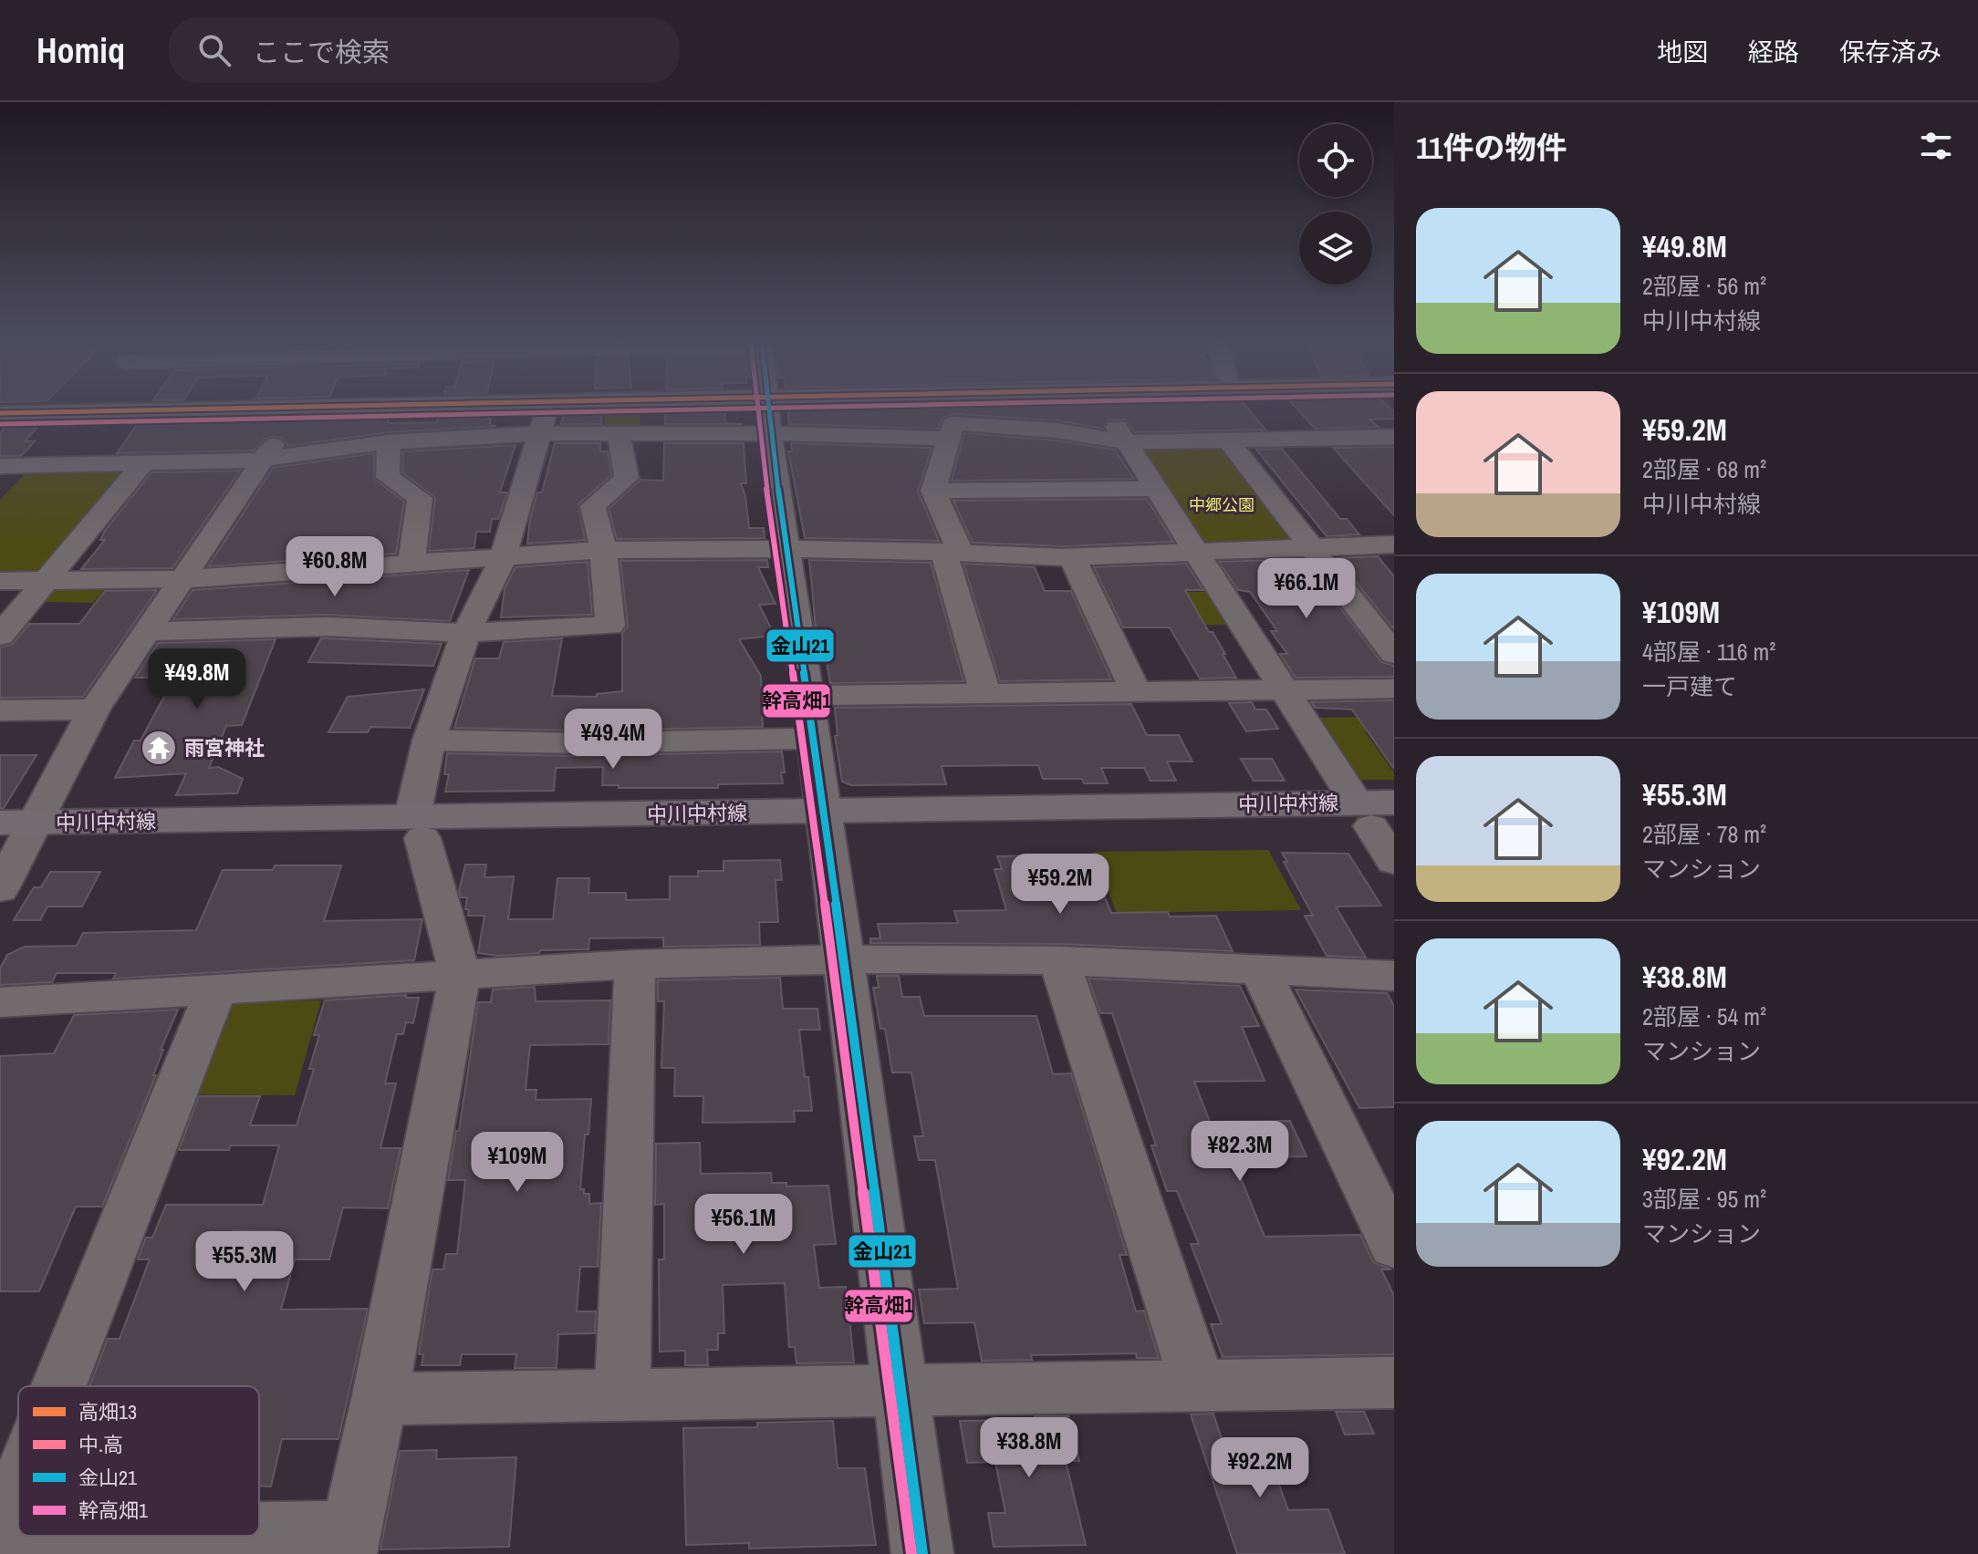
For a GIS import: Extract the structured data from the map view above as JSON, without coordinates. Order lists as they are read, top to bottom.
{
  "streets": {
    "main road": ["中川中村線"]
  },
  "parks": ["中郷公園"],
  "places": {
    "temple": ["雨宮神社"]
  },
  "lines": [
    "transit line 高畑13",
    "transit line 中.高",
    "transit line 金山21",
    "transit line 幹高畑1"
  ],
  "legend": [
    "高畑13",
    "中.高",
    "金山21",
    "幹高畑1"
  ],
  "page": {
    "header": "Homiq",
    "search": "ここで検索",
    "nav": ["地図", "経路", "保存済み"],
    "heading": "11件の物件",
    "list": [
      {
        "name": "¥49.8M",
        "note": "2部屋 · 56 m² · 中川中村線"
      },
      {
        "name": "¥59.2M",
        "note": "2部屋 · 68 m² · 中川中村線"
      },
      {
        "name": "¥109M",
        "note": "4部屋 · 116 m² · 一戸建て"
      },
      {
        "name": "¥55.3M",
        "note": "2部屋 · 78 m² · マンション"
      },
      {
        "name": "¥38.8M",
        "note": "2部屋 · 54 m² · マンション"
      },
      {
        "name": "¥92.2M",
        "note": "3部屋 · 95 m² · マンション"
      }
    ],
    "price": [
      "¥60.8M",
      "¥66.1M",
      "¥49.8M",
      "¥49.4M",
      "¥59.2M",
      "¥82.3M",
      "¥109M",
      "¥56.1M",
      "¥55.3M",
      "¥38.8M",
      "¥92.2M"
    ]
  }
}
